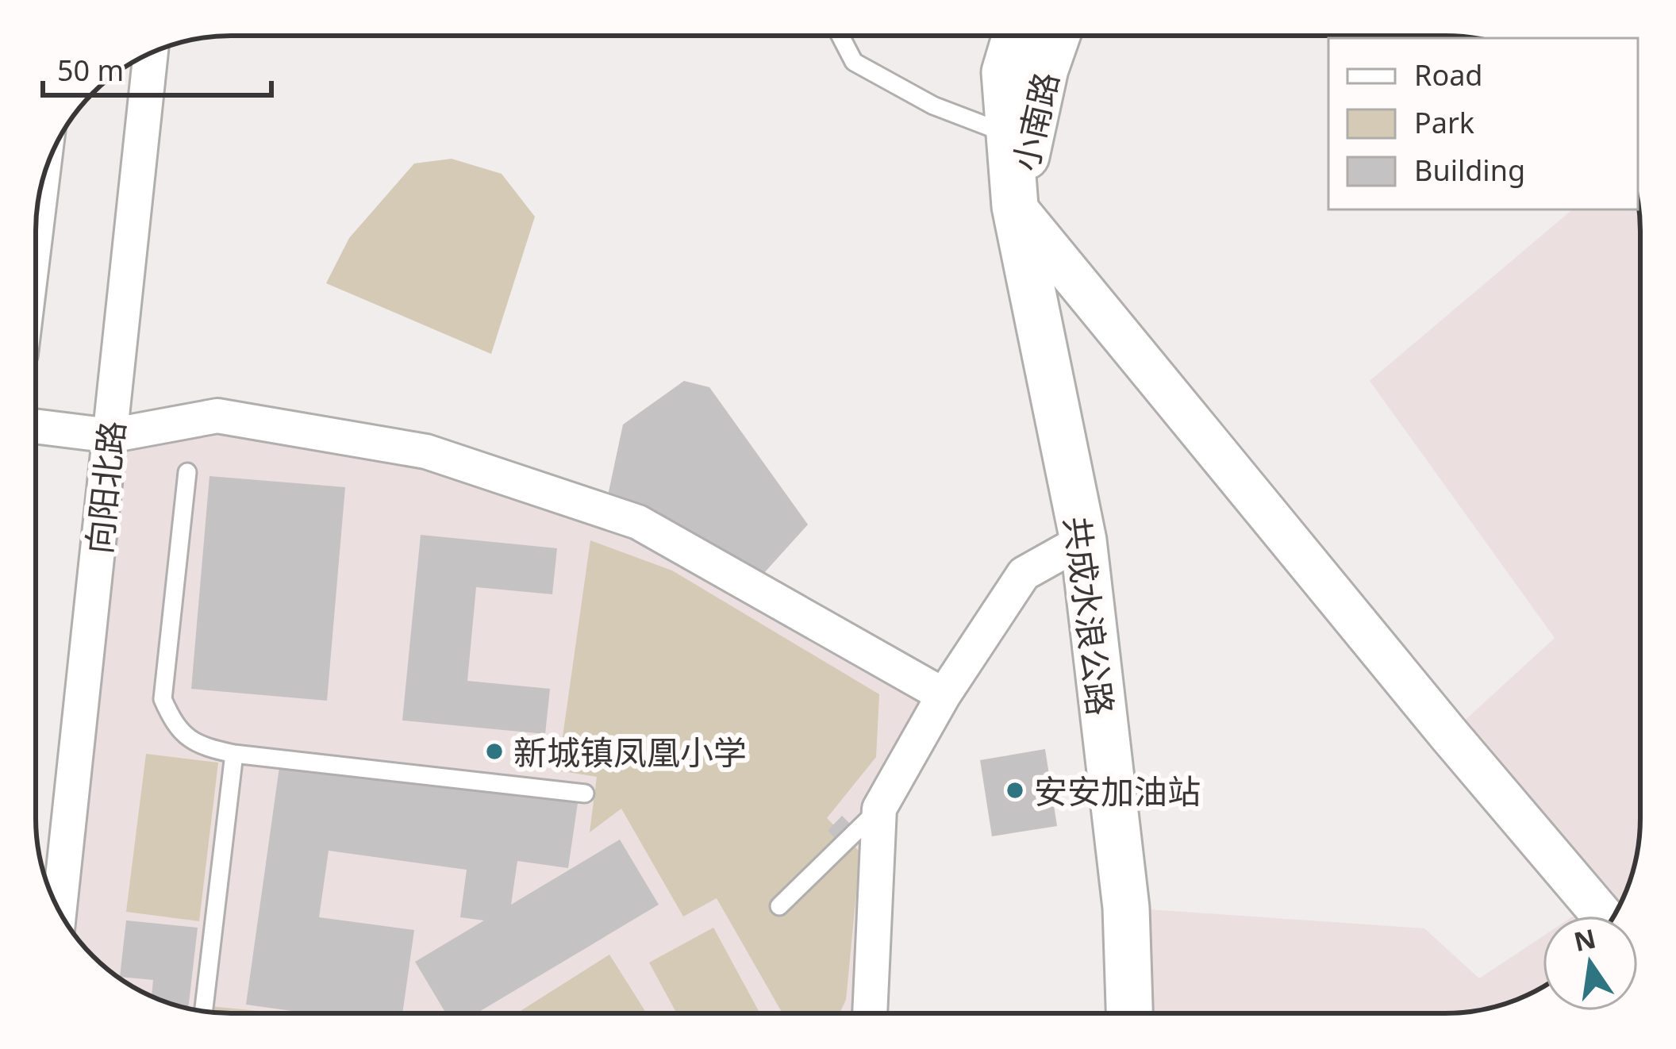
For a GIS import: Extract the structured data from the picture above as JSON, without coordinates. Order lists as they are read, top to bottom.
{
  "streets": {
    "main road": ["小南路", "共成水浪公路"],
    "street": ["向阳北路"]
  },
  "crossings": [
    ["小南路", "共成水浪公路"]
  ],
  "places": ["新城镇凤凰小学", "安安加油站"],
  "legend": ["Road", "Park", "Building"],
  "scale_bar": "50 m",
  "north": "top"
}
